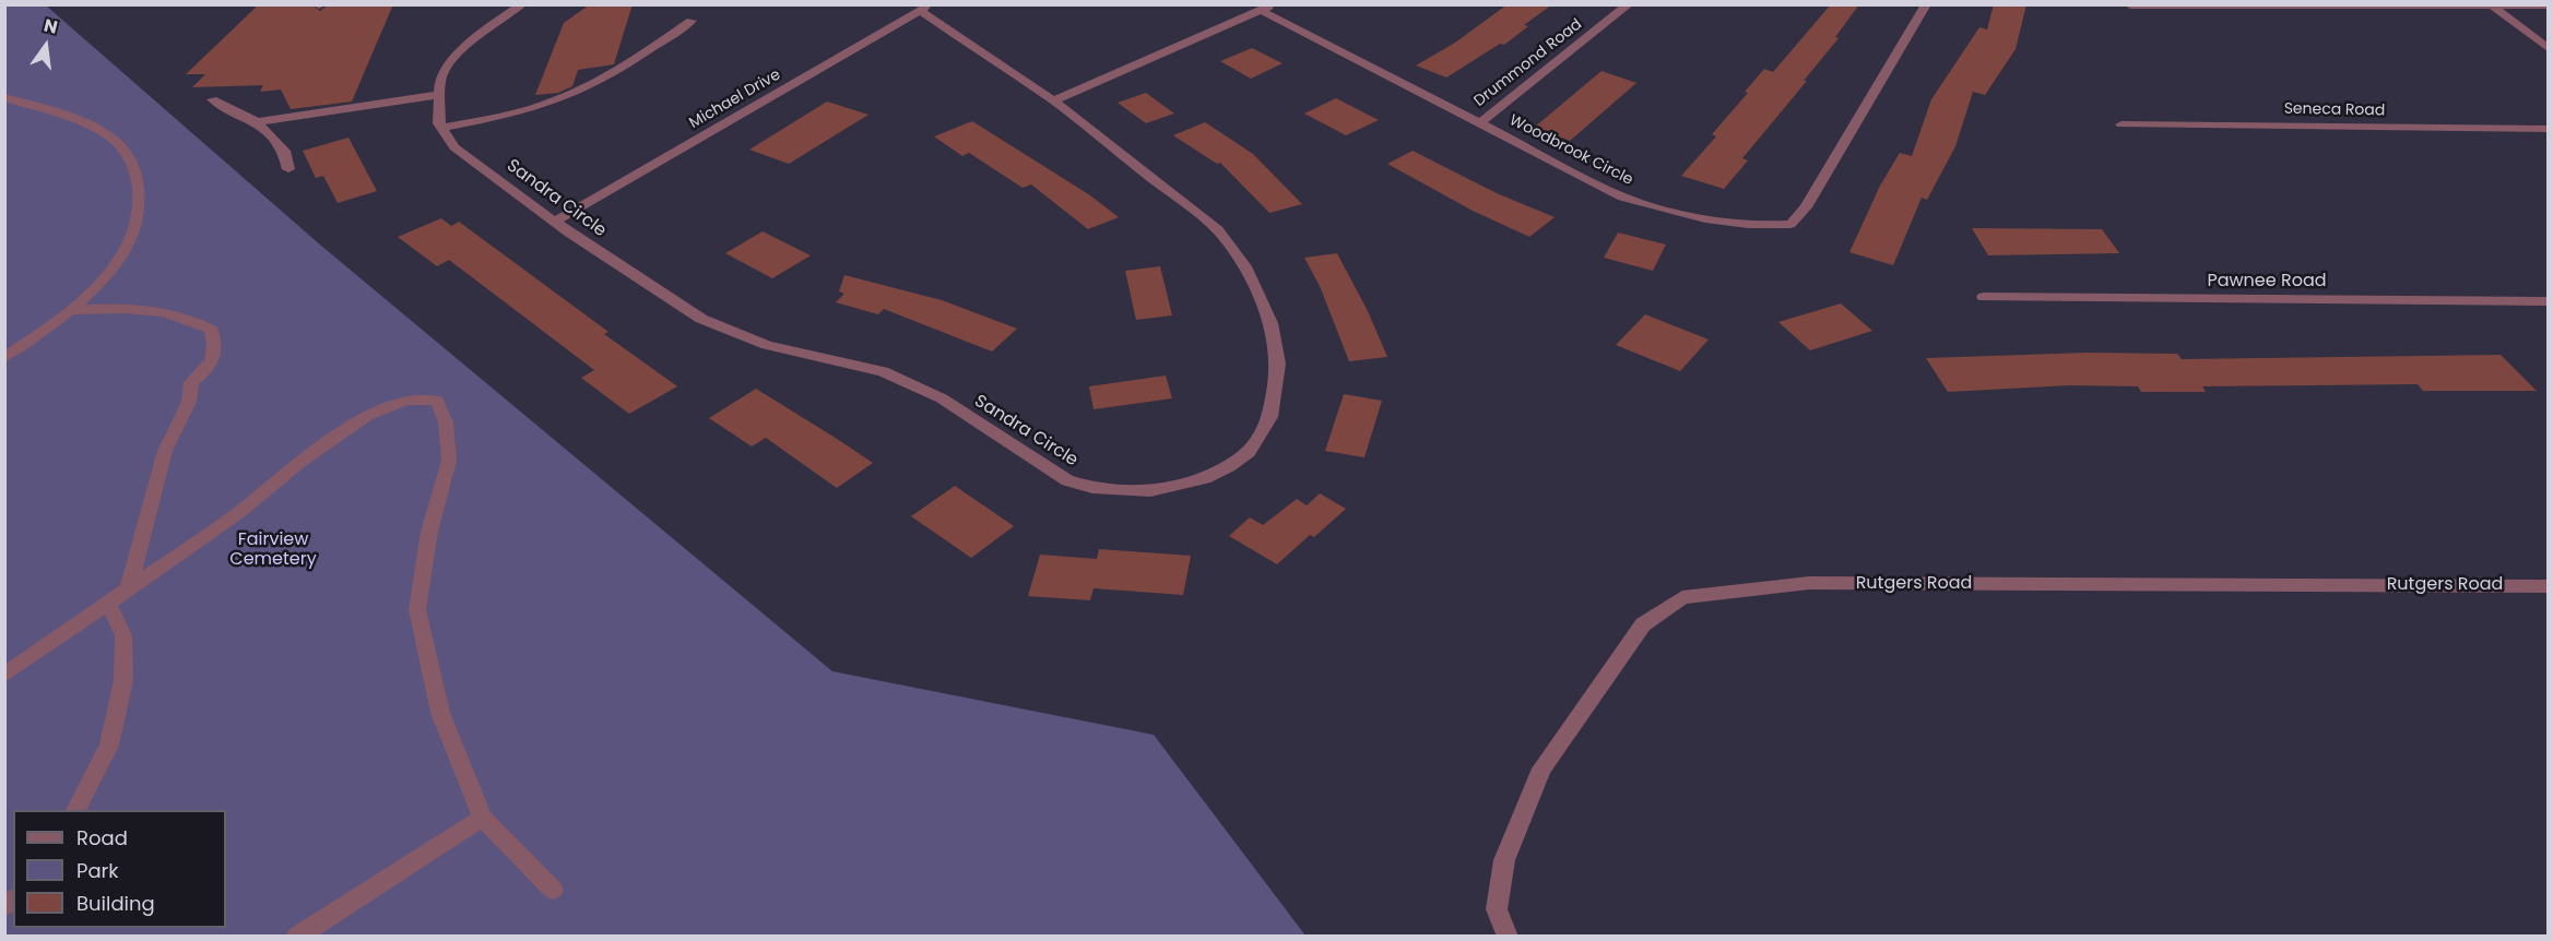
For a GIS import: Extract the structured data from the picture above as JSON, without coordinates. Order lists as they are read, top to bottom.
{
  "streets": {
    "street": [
      "Drummond Road",
      "Michael Drive",
      "Seneca Road",
      "Woodbrook Circle",
      "Sandra Circle",
      "Pawnee Road",
      "Rutgers Road"
    ]
  },
  "crossings": [
    ["Drummond Road", "Woodbrook Circle"],
    ["Michael Drive", "Sandra Circle"]
  ],
  "parks": ["Fairview Cemetery"],
  "legend": ["Road", "Park", "Building"],
  "north": "top"
}
